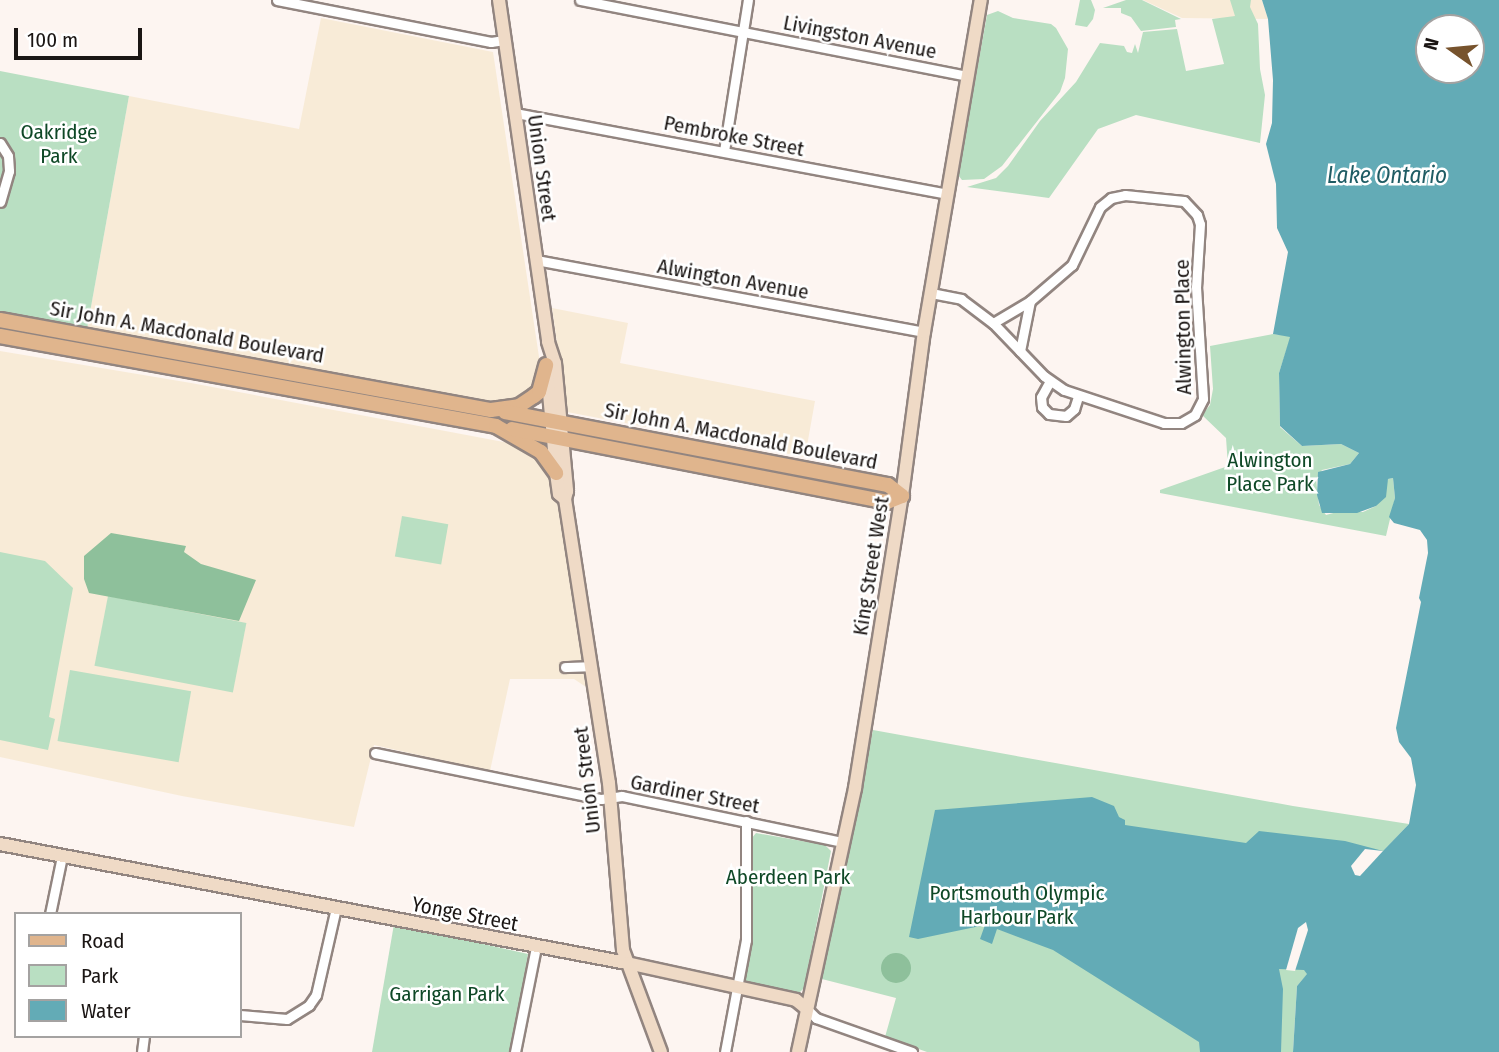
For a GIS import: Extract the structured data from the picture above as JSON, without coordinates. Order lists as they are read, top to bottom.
{
  "streets": {
    "main road": [
      "Union Street",
      "Sir John A. Macdonald Boulevard",
      "King Street West",
      "Yonge Street"
    ],
    "street": [
      "Livingston Avenue",
      "Pembroke Street",
      "Alwington Avenue",
      "Alwington Place",
      "Gardiner Street"
    ]
  },
  "crossings": [
    ["Livingston Avenue", "King Street West"],
    ["Pembroke Street", "Union Street"],
    ["Pembroke Street", "King Street West"],
    ["Union Street", "Alwington Avenue"],
    ["Union Street", "Sir John A. Macdonald Boulevard"],
    ["Union Street", "Gardiner Street"],
    ["Union Street", "Yonge Street"],
    ["Alwington Avenue", "King Street West"],
    ["Alwington Place", "King Street West"],
    ["Sir John A. Macdonald Boulevard", "King Street West"],
    ["King Street West", "Gardiner Street"],
    ["King Street West", "Yonge Street"]
  ],
  "water": ["Lake Ontario"],
  "parks": [
    "Oakridge Park",
    "Alwington Place Park",
    "Aberdeen Park",
    "Portsmouth Olympic Harbour Park",
    "Garrigan Park"
  ],
  "legend": ["Road", "Park", "Water"],
  "scale_bar": "100 m",
  "north": "left"
}
